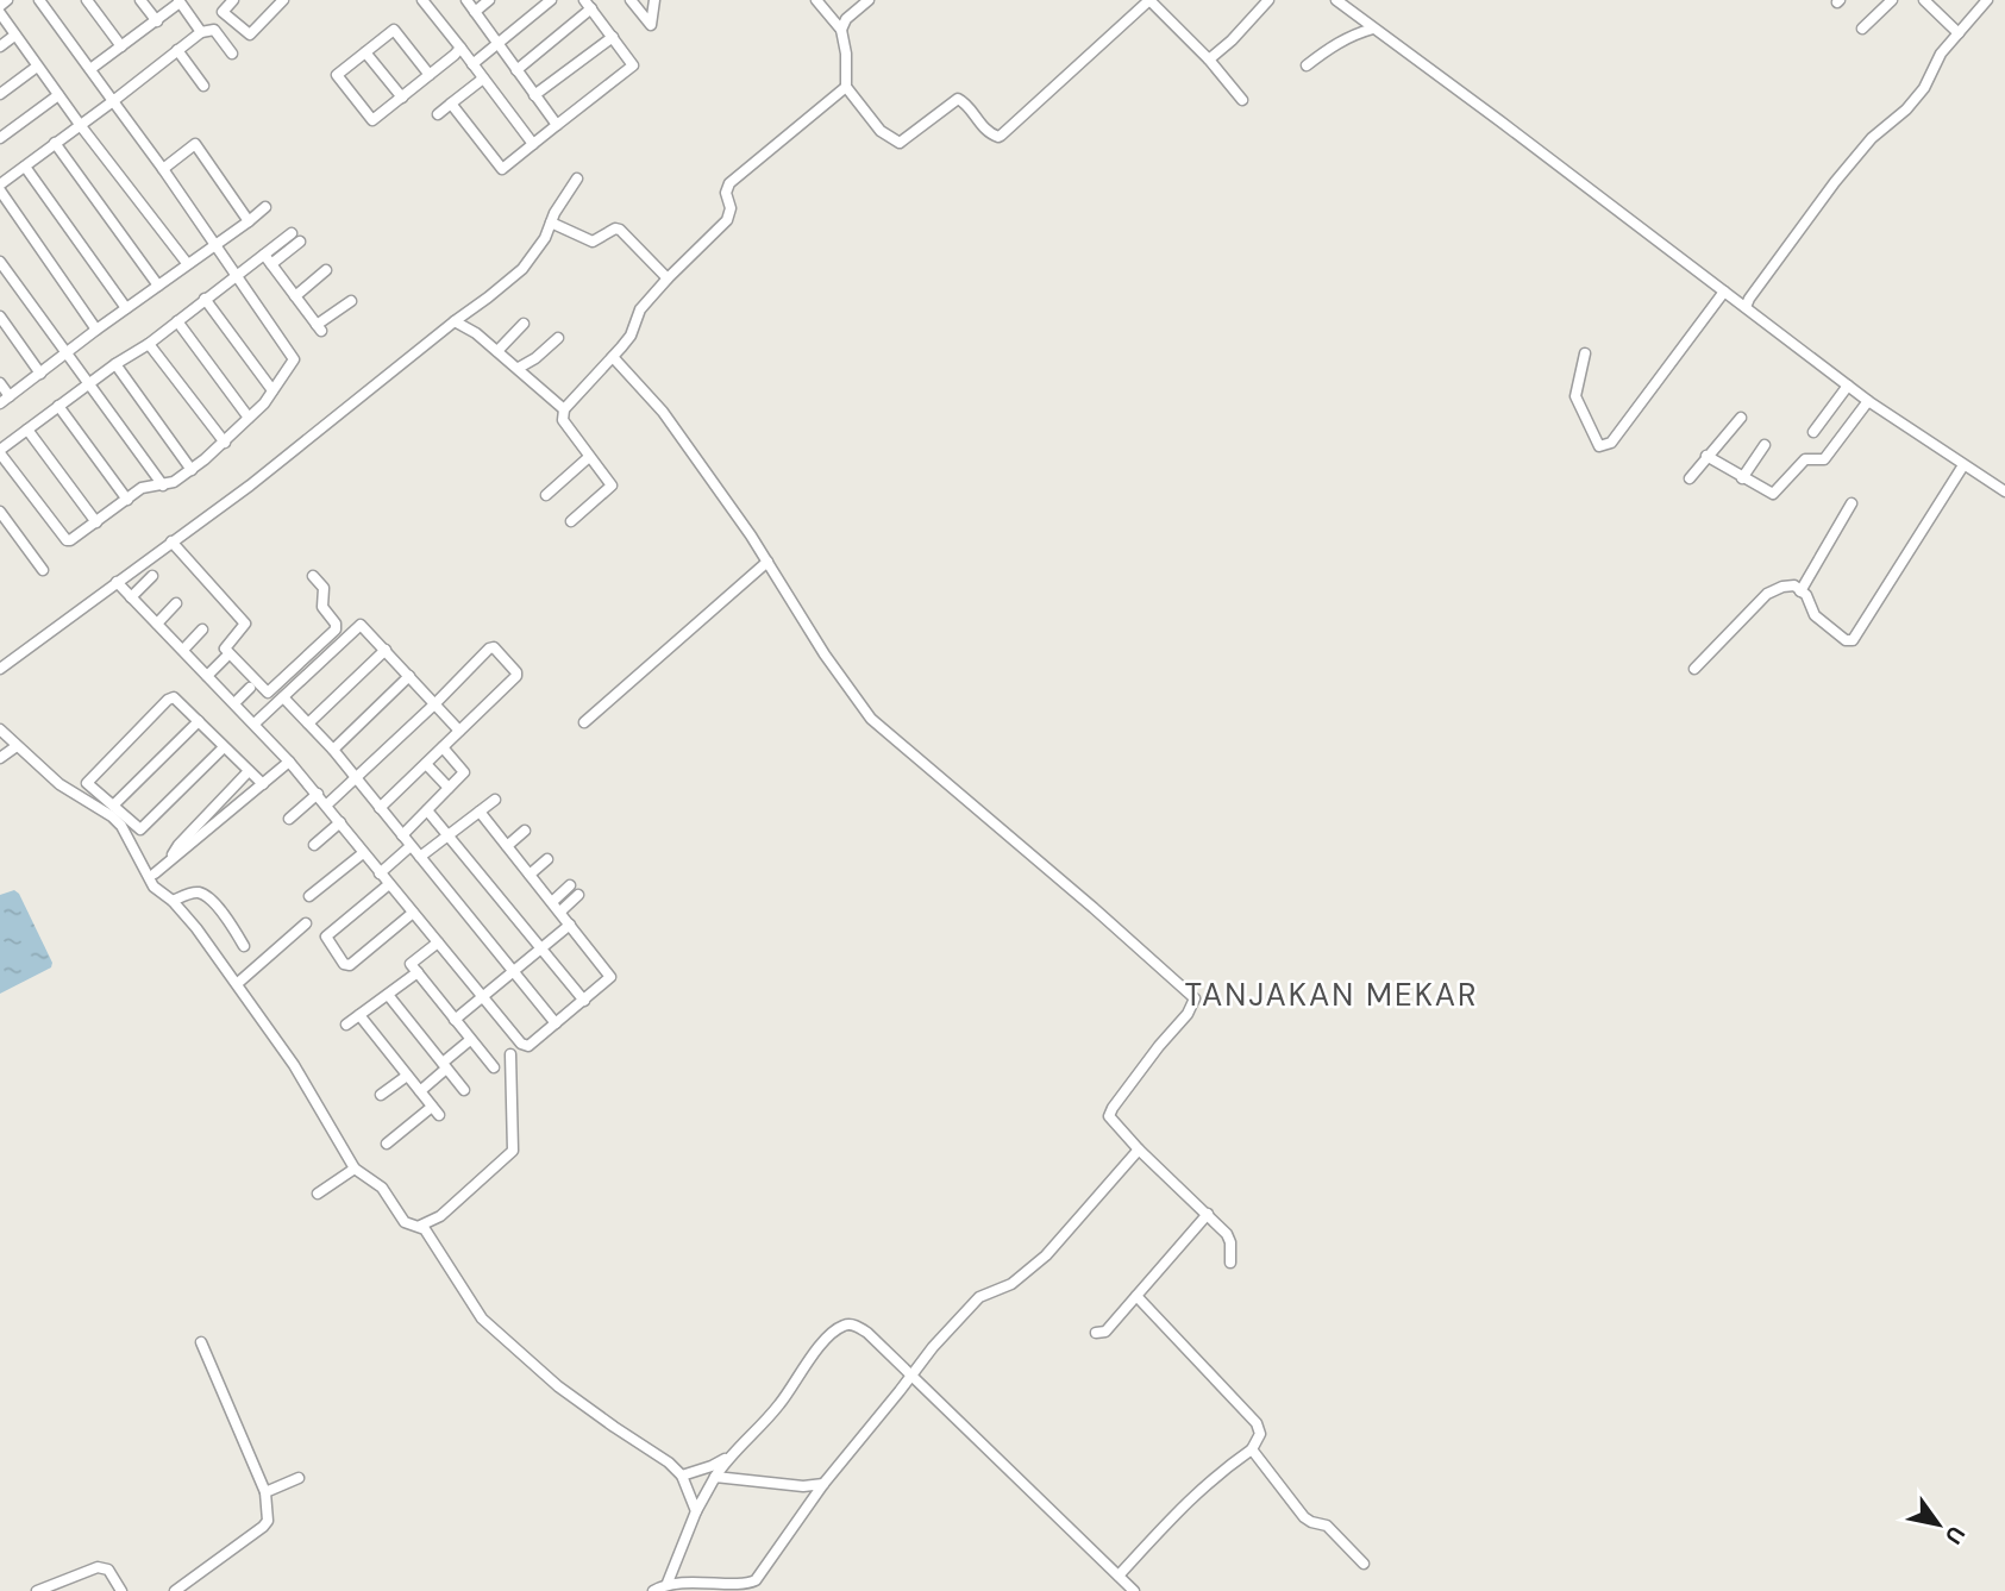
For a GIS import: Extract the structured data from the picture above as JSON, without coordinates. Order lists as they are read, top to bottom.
{
  "districts": ["TANJAKAN MEKAR"],
  "north": "bottom right"
}
